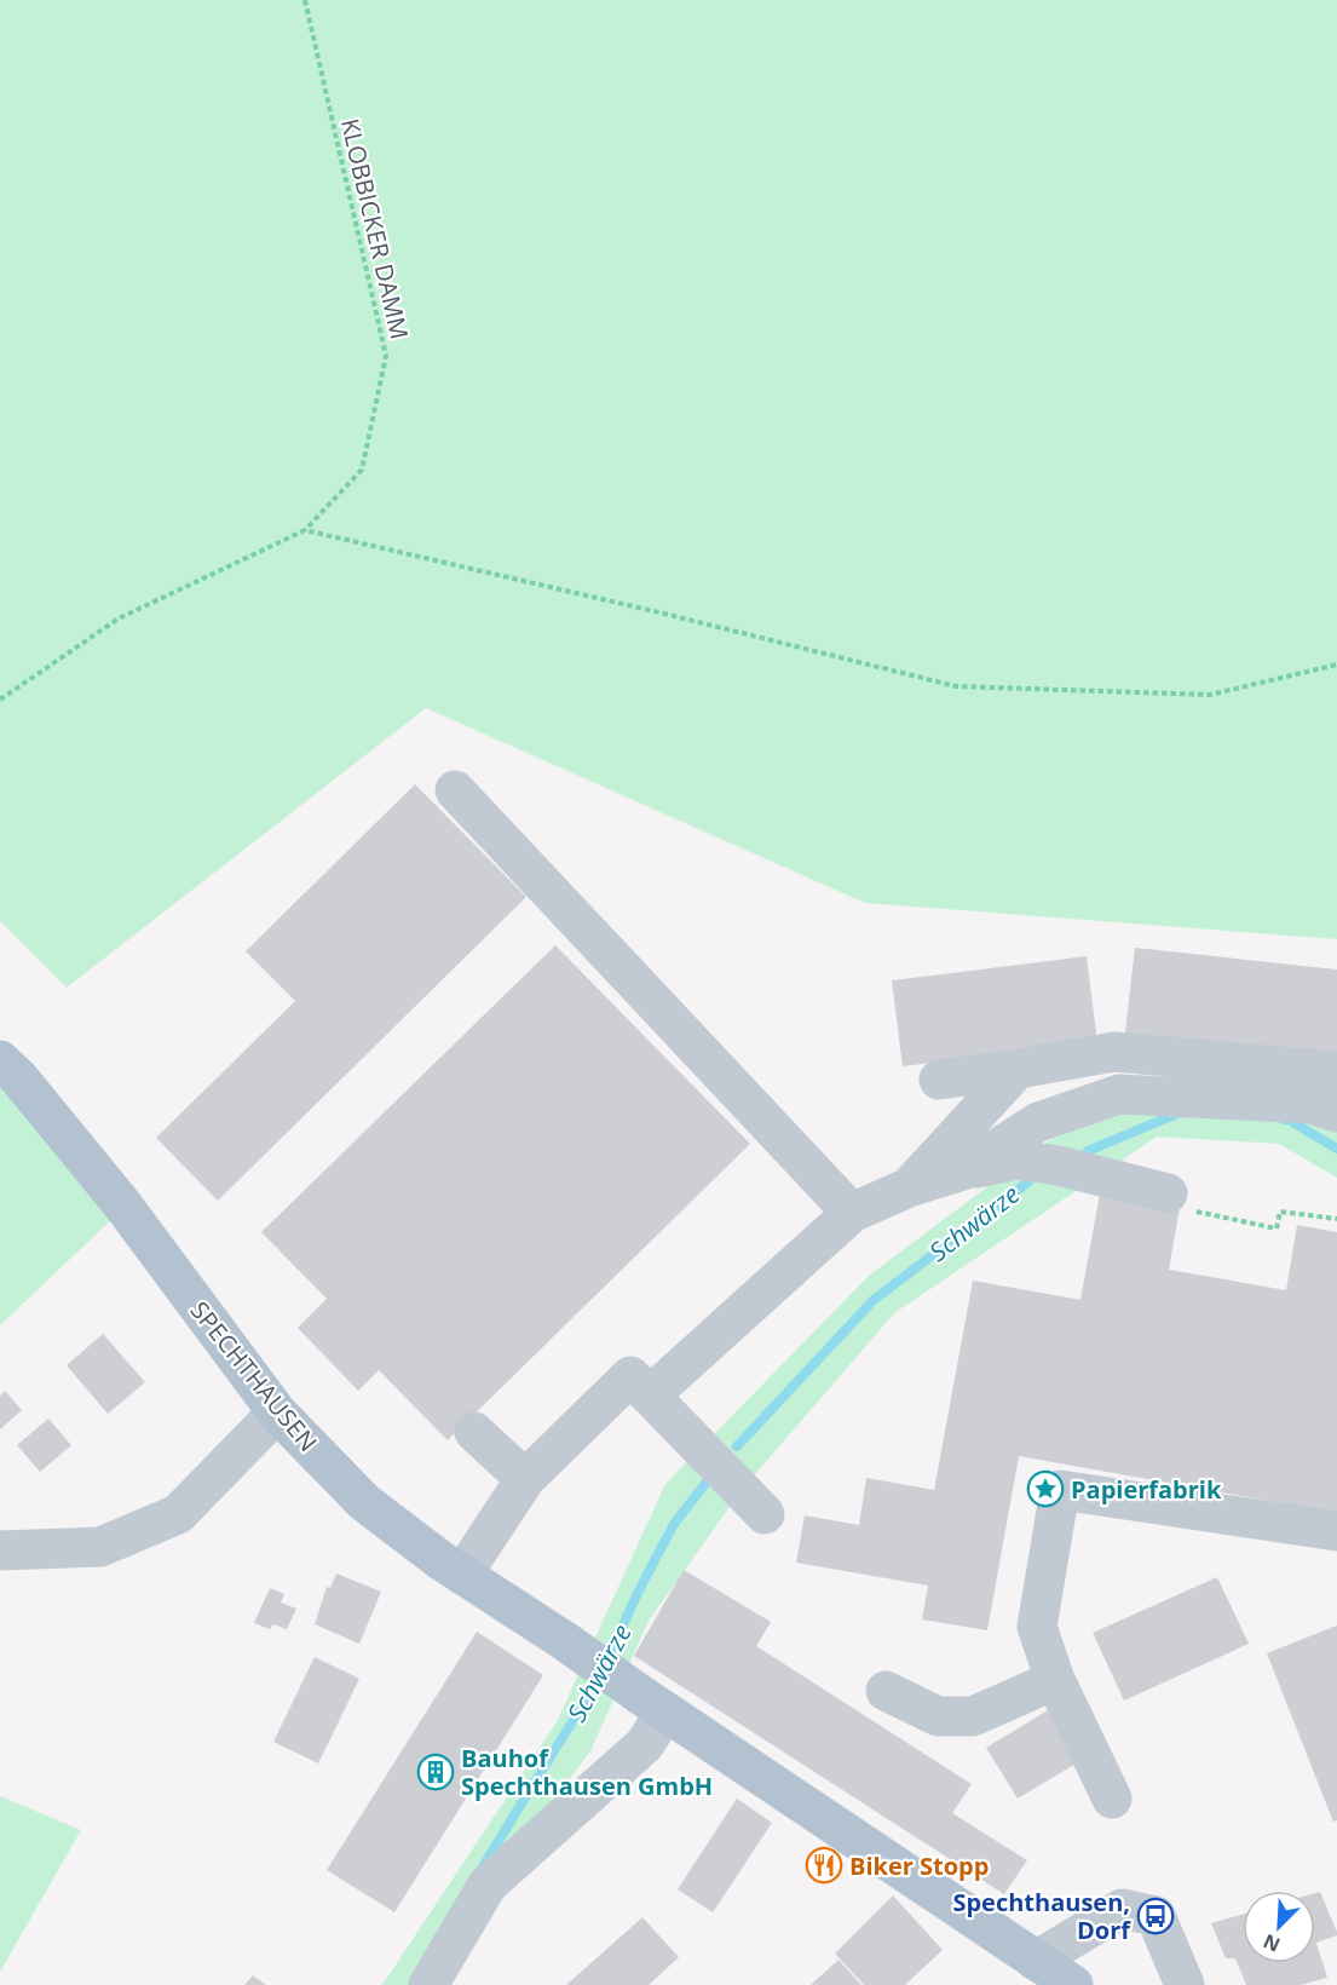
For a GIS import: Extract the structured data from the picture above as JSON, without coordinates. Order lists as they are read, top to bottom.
{
  "streets": {
    "main road": ["SPECHTHAUSEN"],
    "path": ["KLOBBICKER DAMM"]
  },
  "water": ["Schwärze"],
  "places": {
    "place": ["Papierfabrik"],
    "building": ["Bauhof Spechthausen GmbH"],
    "restaurant": ["Biker Stopp"],
    "bus stop": ["Spechthausen, Dorf"]
  },
  "north": "bottom left"
}
